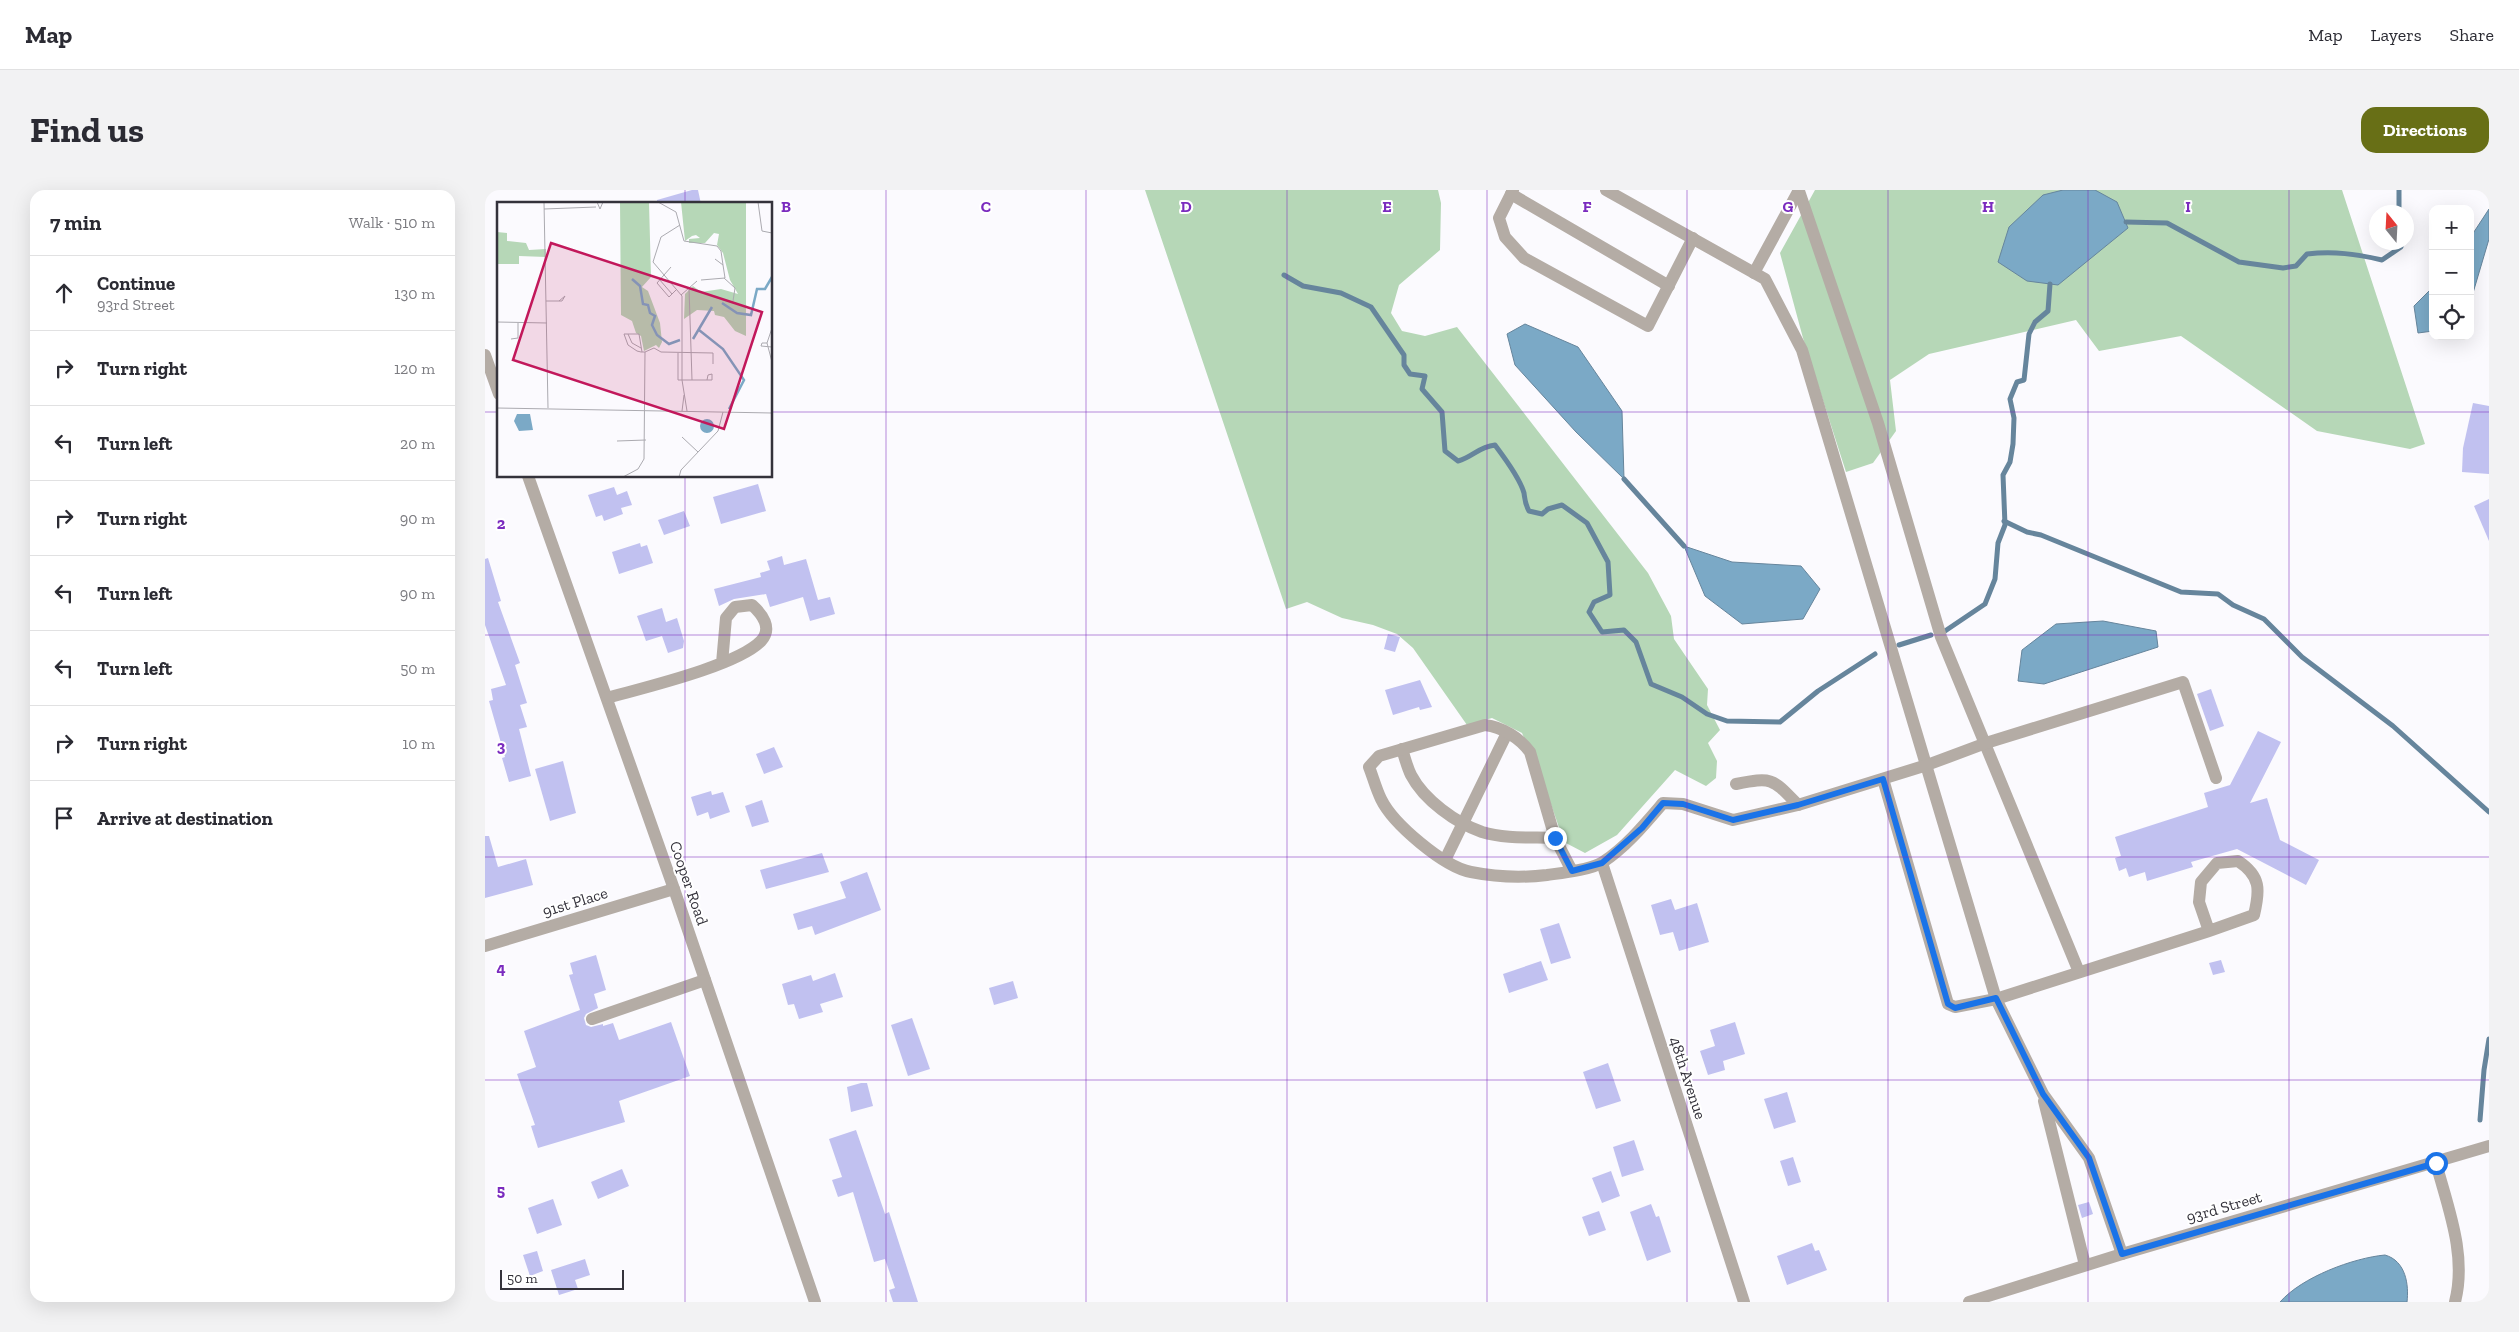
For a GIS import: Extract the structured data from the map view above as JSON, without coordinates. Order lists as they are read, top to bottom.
{
  "streets": {
    "street": [
      "Cooper Road",
      "91st Place",
      "48th Avenue",
      "93rd Street"
    ]
  },
  "crossings": [
    ["Cooper Road", "91st Place"]
  ],
  "scale_bar": "50 m",
  "north": "top",
  "page": {
    "header": "Map",
    "nav": ["Map", "Layers", "Share"],
    "buttons": "Directions",
    "title": "Find us",
    "heading": ["7 min", "Walk · 510 m"],
    "map_buttons": ["+", "−"],
    "list": [
      ["Continue", "93rd Street", "130 m"],
      ["Turn right", "120 m"],
      ["Turn left", "20 m"],
      ["Turn right", "90 m"],
      ["Turn left", "90 m"],
      ["Turn left", "50 m"],
      ["Turn right", "10 m"],
      "Arrive at destination"
    ],
    "scale": "50 m"
  },
  "grid": {
    "columns": [
      "B",
      "C",
      "D",
      "E",
      "F",
      "G",
      "H",
      "I"
    ],
    "rows": [
      "2",
      "3",
      "4",
      "5"
    ]
  }
}
